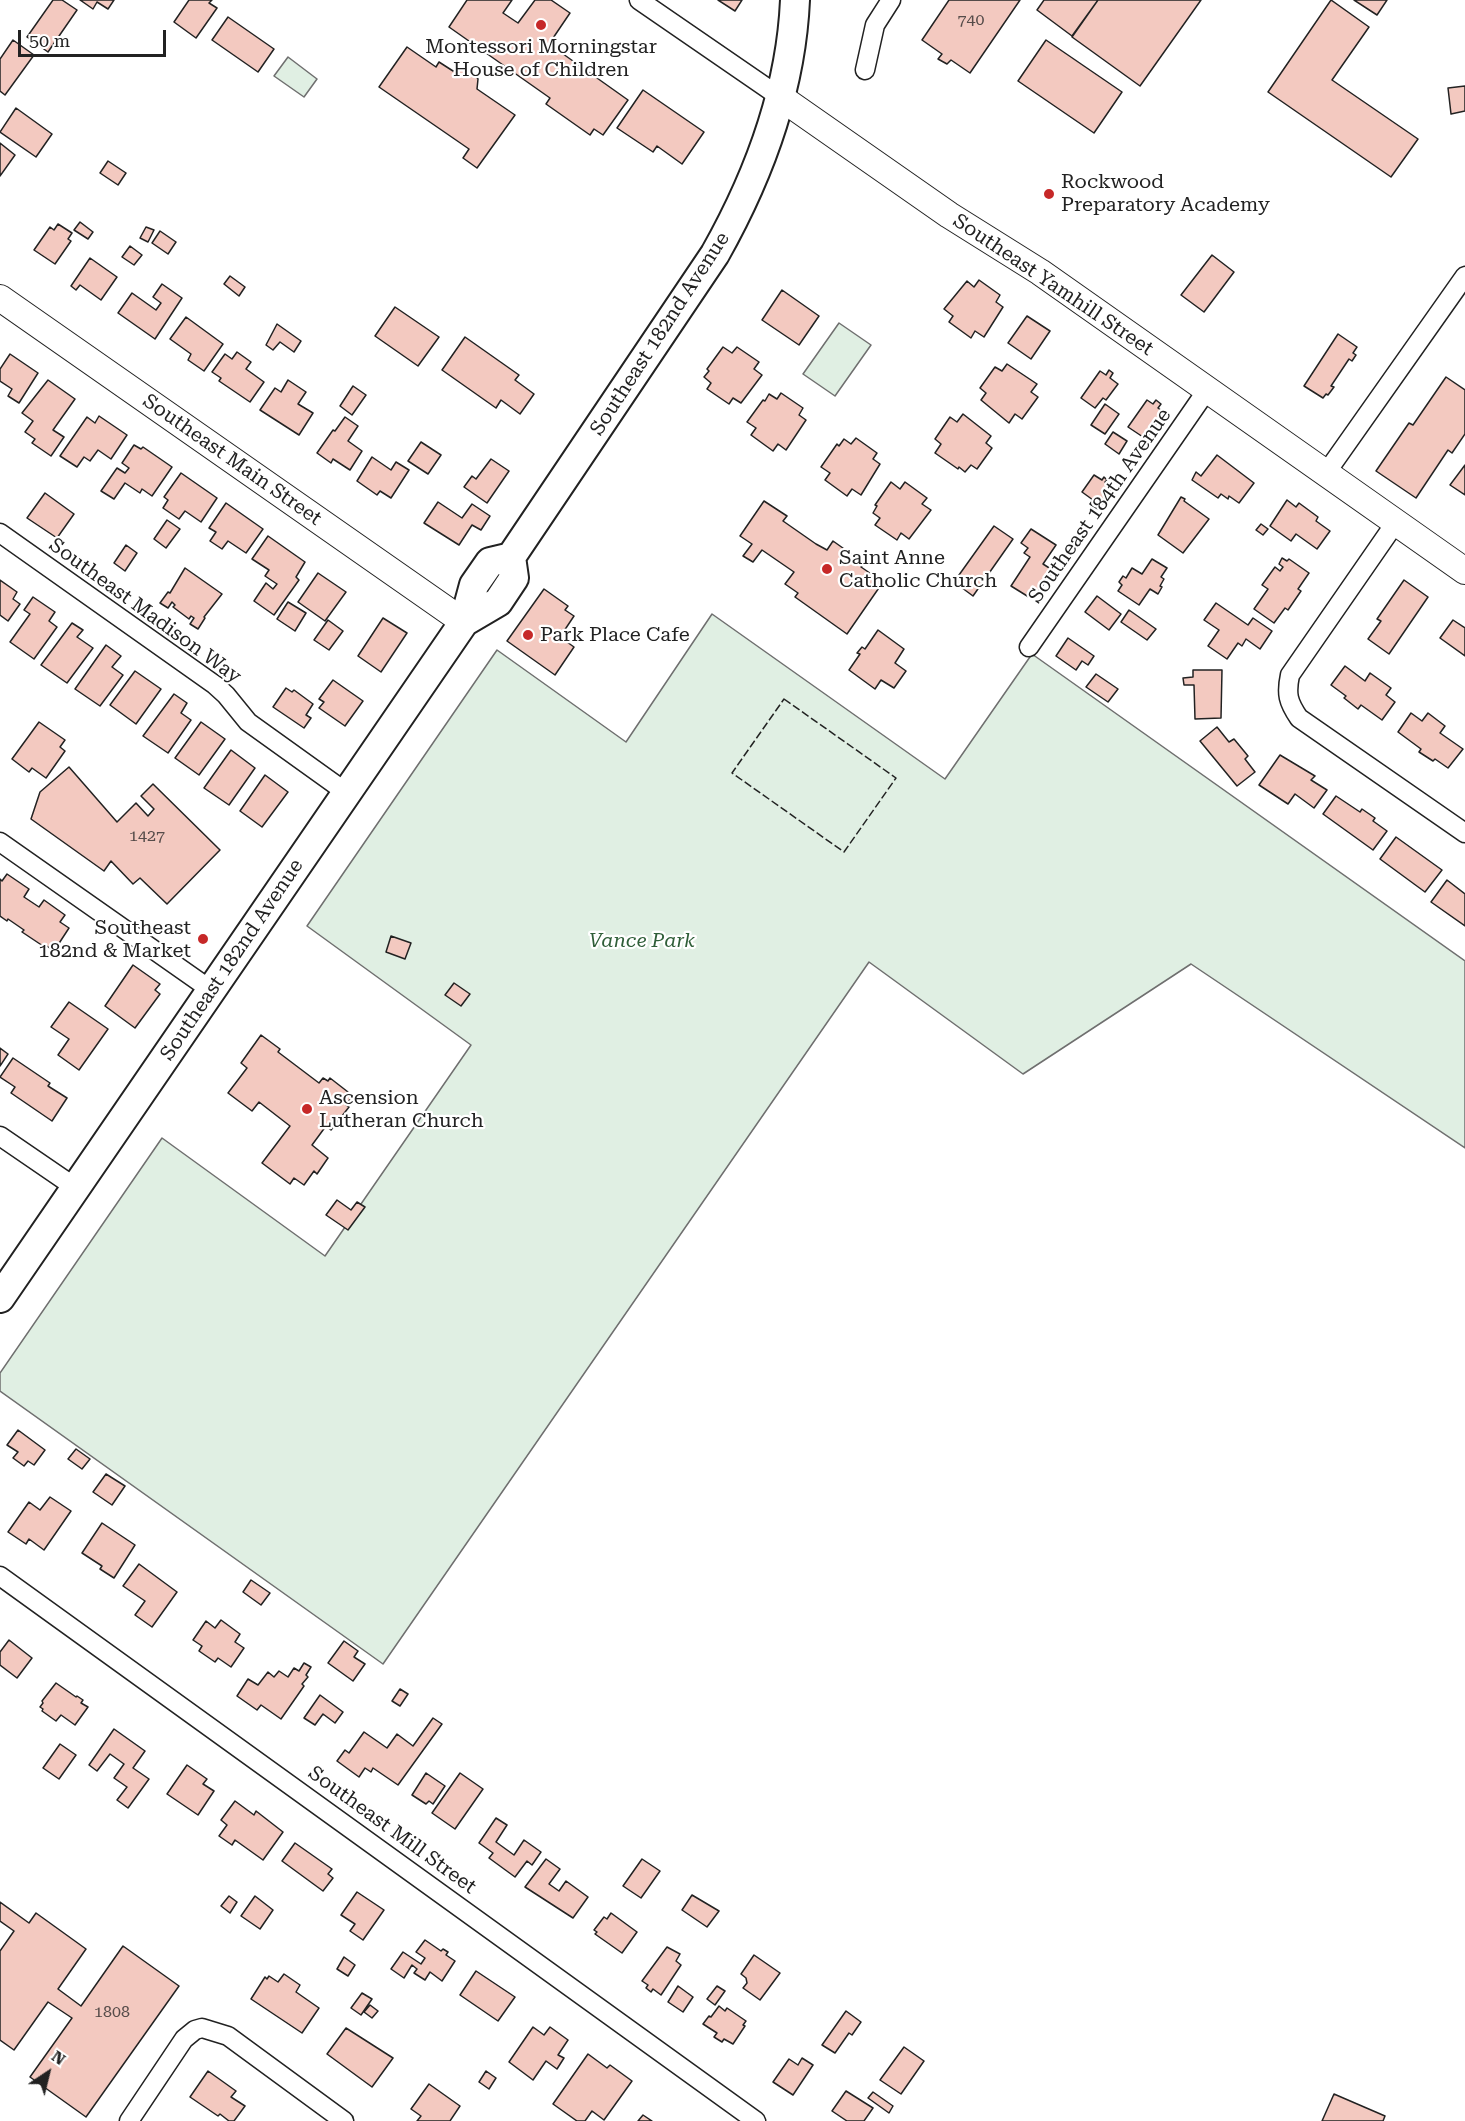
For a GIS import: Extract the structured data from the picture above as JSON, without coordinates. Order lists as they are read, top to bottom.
{
  "streets": {
    "main road": ["Southeast 182nd Avenue"],
    "street": [
      "Southeast Yamhill Street",
      "Southeast Main Street",
      "Southeast 184th Avenue",
      "Southeast Madison Way",
      "Southeast Mill Street"
    ]
  },
  "crossings": [
    ["Southeast Yamhill Street", "Southeast 182nd Avenue"],
    ["Southeast Yamhill Street", "Southeast 184th Avenue"],
    ["Southeast 182nd Avenue", "Southeast Main Street"],
    ["Southeast 182nd Avenue", "Southeast Madison Way"]
  ],
  "parks": ["Vance Park"],
  "places": [
    "Montessori Morningstar House of Children",
    "Rockwood Preparatory Academy",
    "Saint Anne Catholic Church",
    "Park Place Cafe",
    "Southeast 182nd & Market",
    "Ascension Lutheran Church"
  ],
  "house_numbers": ["740", "1427", "1808"],
  "scale_bar": "50 m",
  "north": "top right"
}
